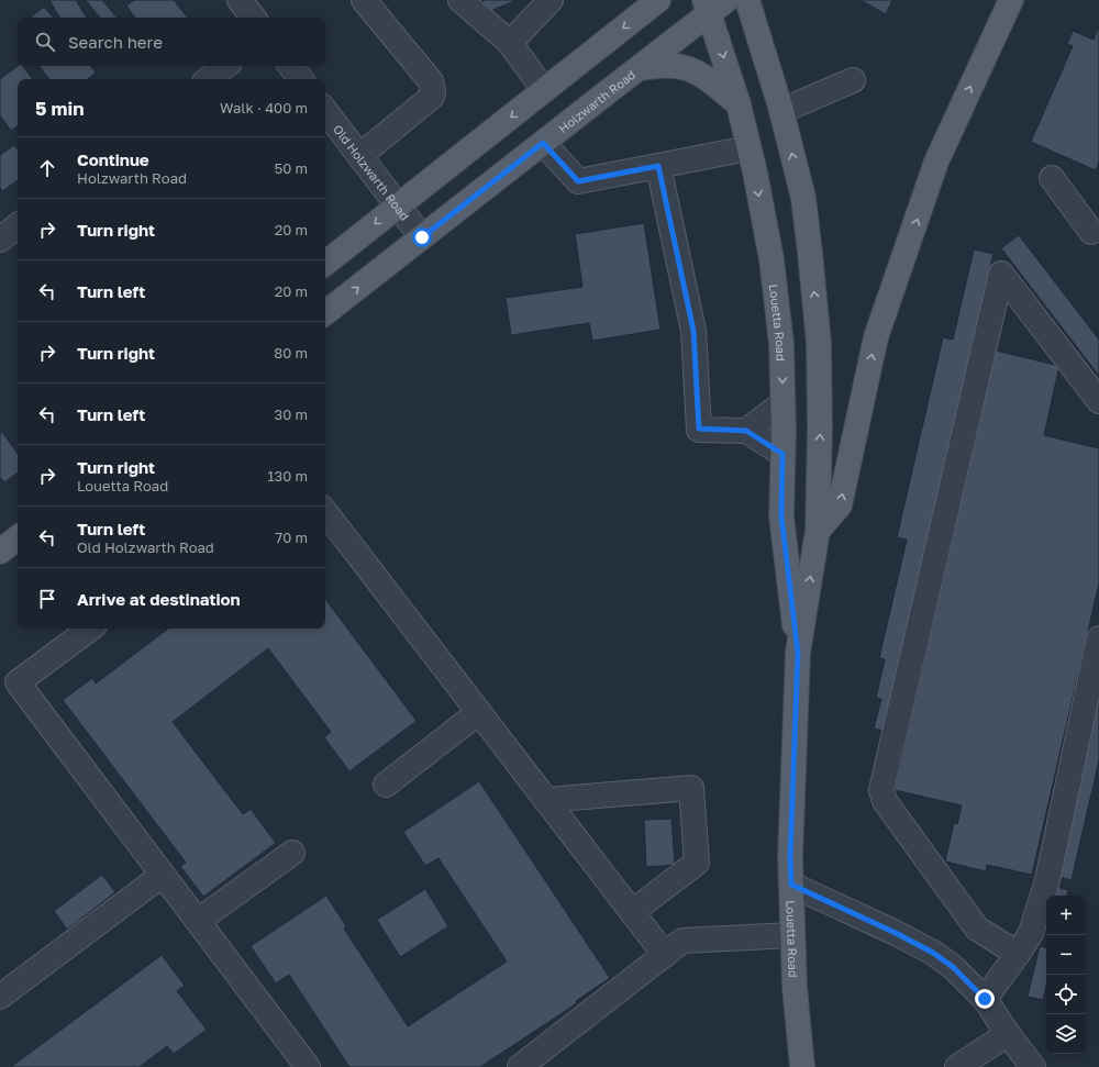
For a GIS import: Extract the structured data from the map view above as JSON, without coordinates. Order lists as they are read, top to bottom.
{
  "streets": {
    "main road": ["Holzwarth Road", "Louetta Road"],
    "street": ["Old Holzwarth Road"]
  },
  "crossings": [
    ["Holzwarth Road", "Old Holzwarth Road"],
    ["Holzwarth Road", "Louetta Road"]
  ],
  "page": {
    "search": "Search here",
    "heading": ["5 min", "Walk · 400 m"],
    "list": [
      ["Continue", "Holzwarth Road", "50 m"],
      ["Turn right", "20 m"],
      ["Turn left", "20 m"],
      ["Turn right", "80 m"],
      ["Turn left", "30 m"],
      ["Turn right", "Louetta Road", "130 m"],
      ["Turn left", "Old Holzwarth Road", "70 m"],
      "Arrive at destination"
    ],
    "map_buttons": ["+", "−"]
  }
}
